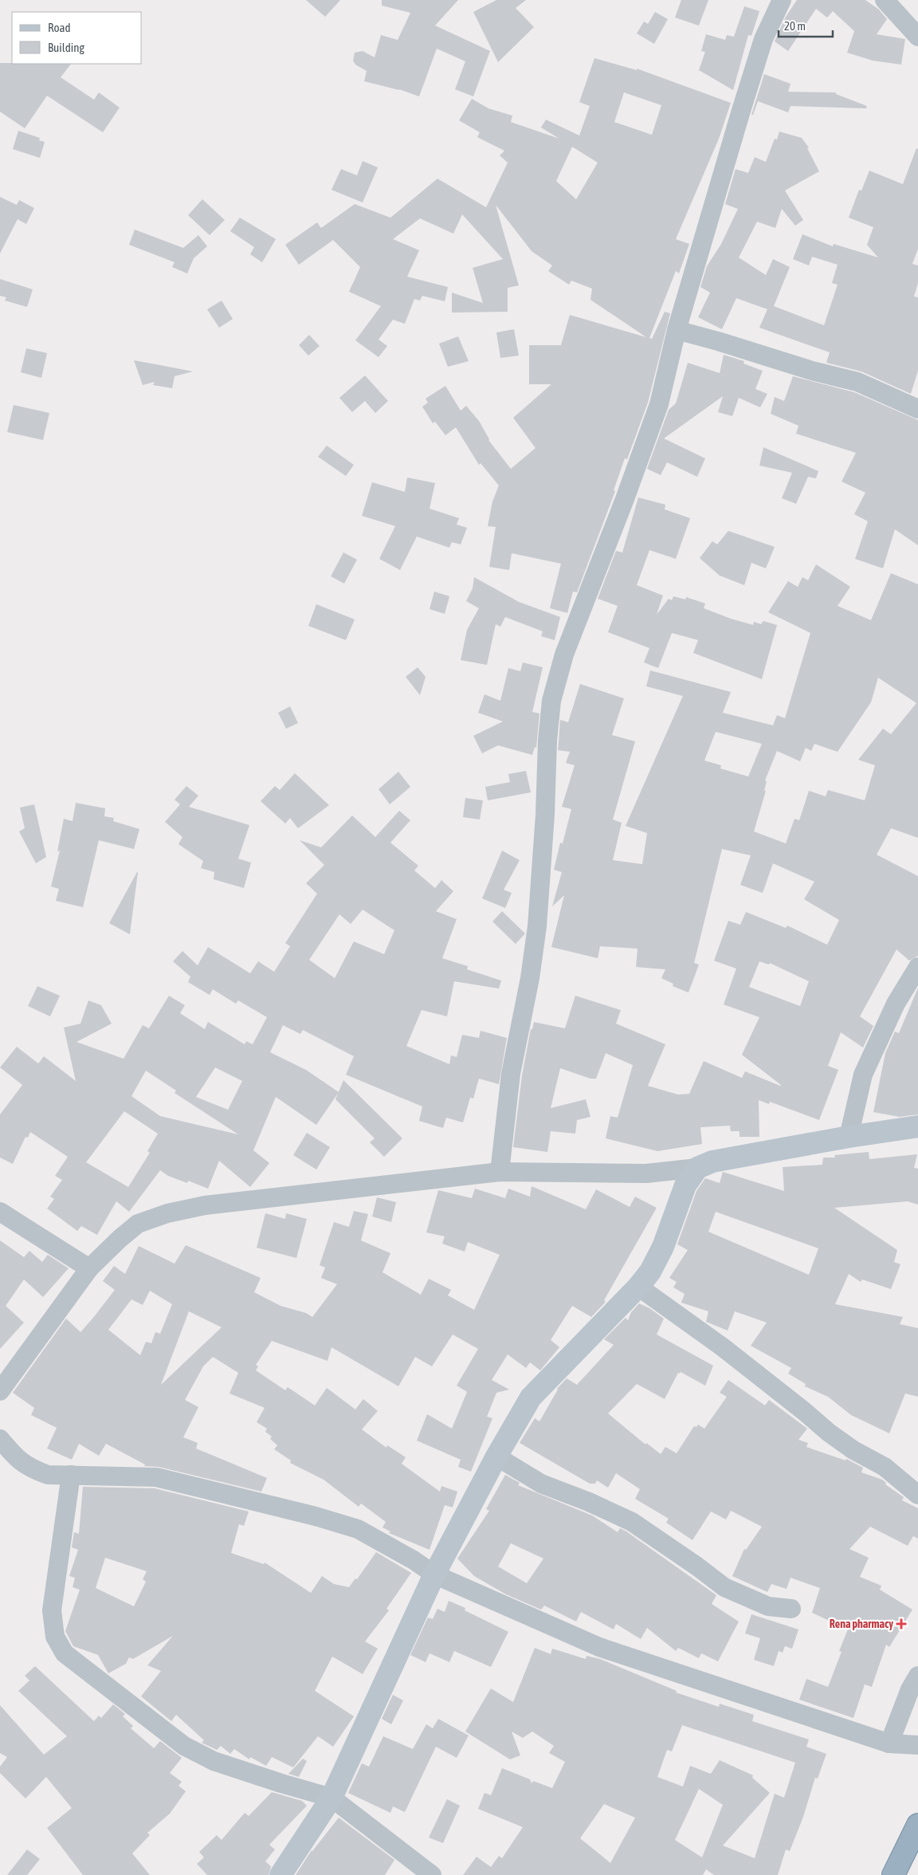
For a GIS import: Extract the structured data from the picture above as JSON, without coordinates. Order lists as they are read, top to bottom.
{
  "places": {
    "health": ["Rena pharmacy"]
  },
  "legend": ["Road", "Building"],
  "scale_bar": "20 m"
}
